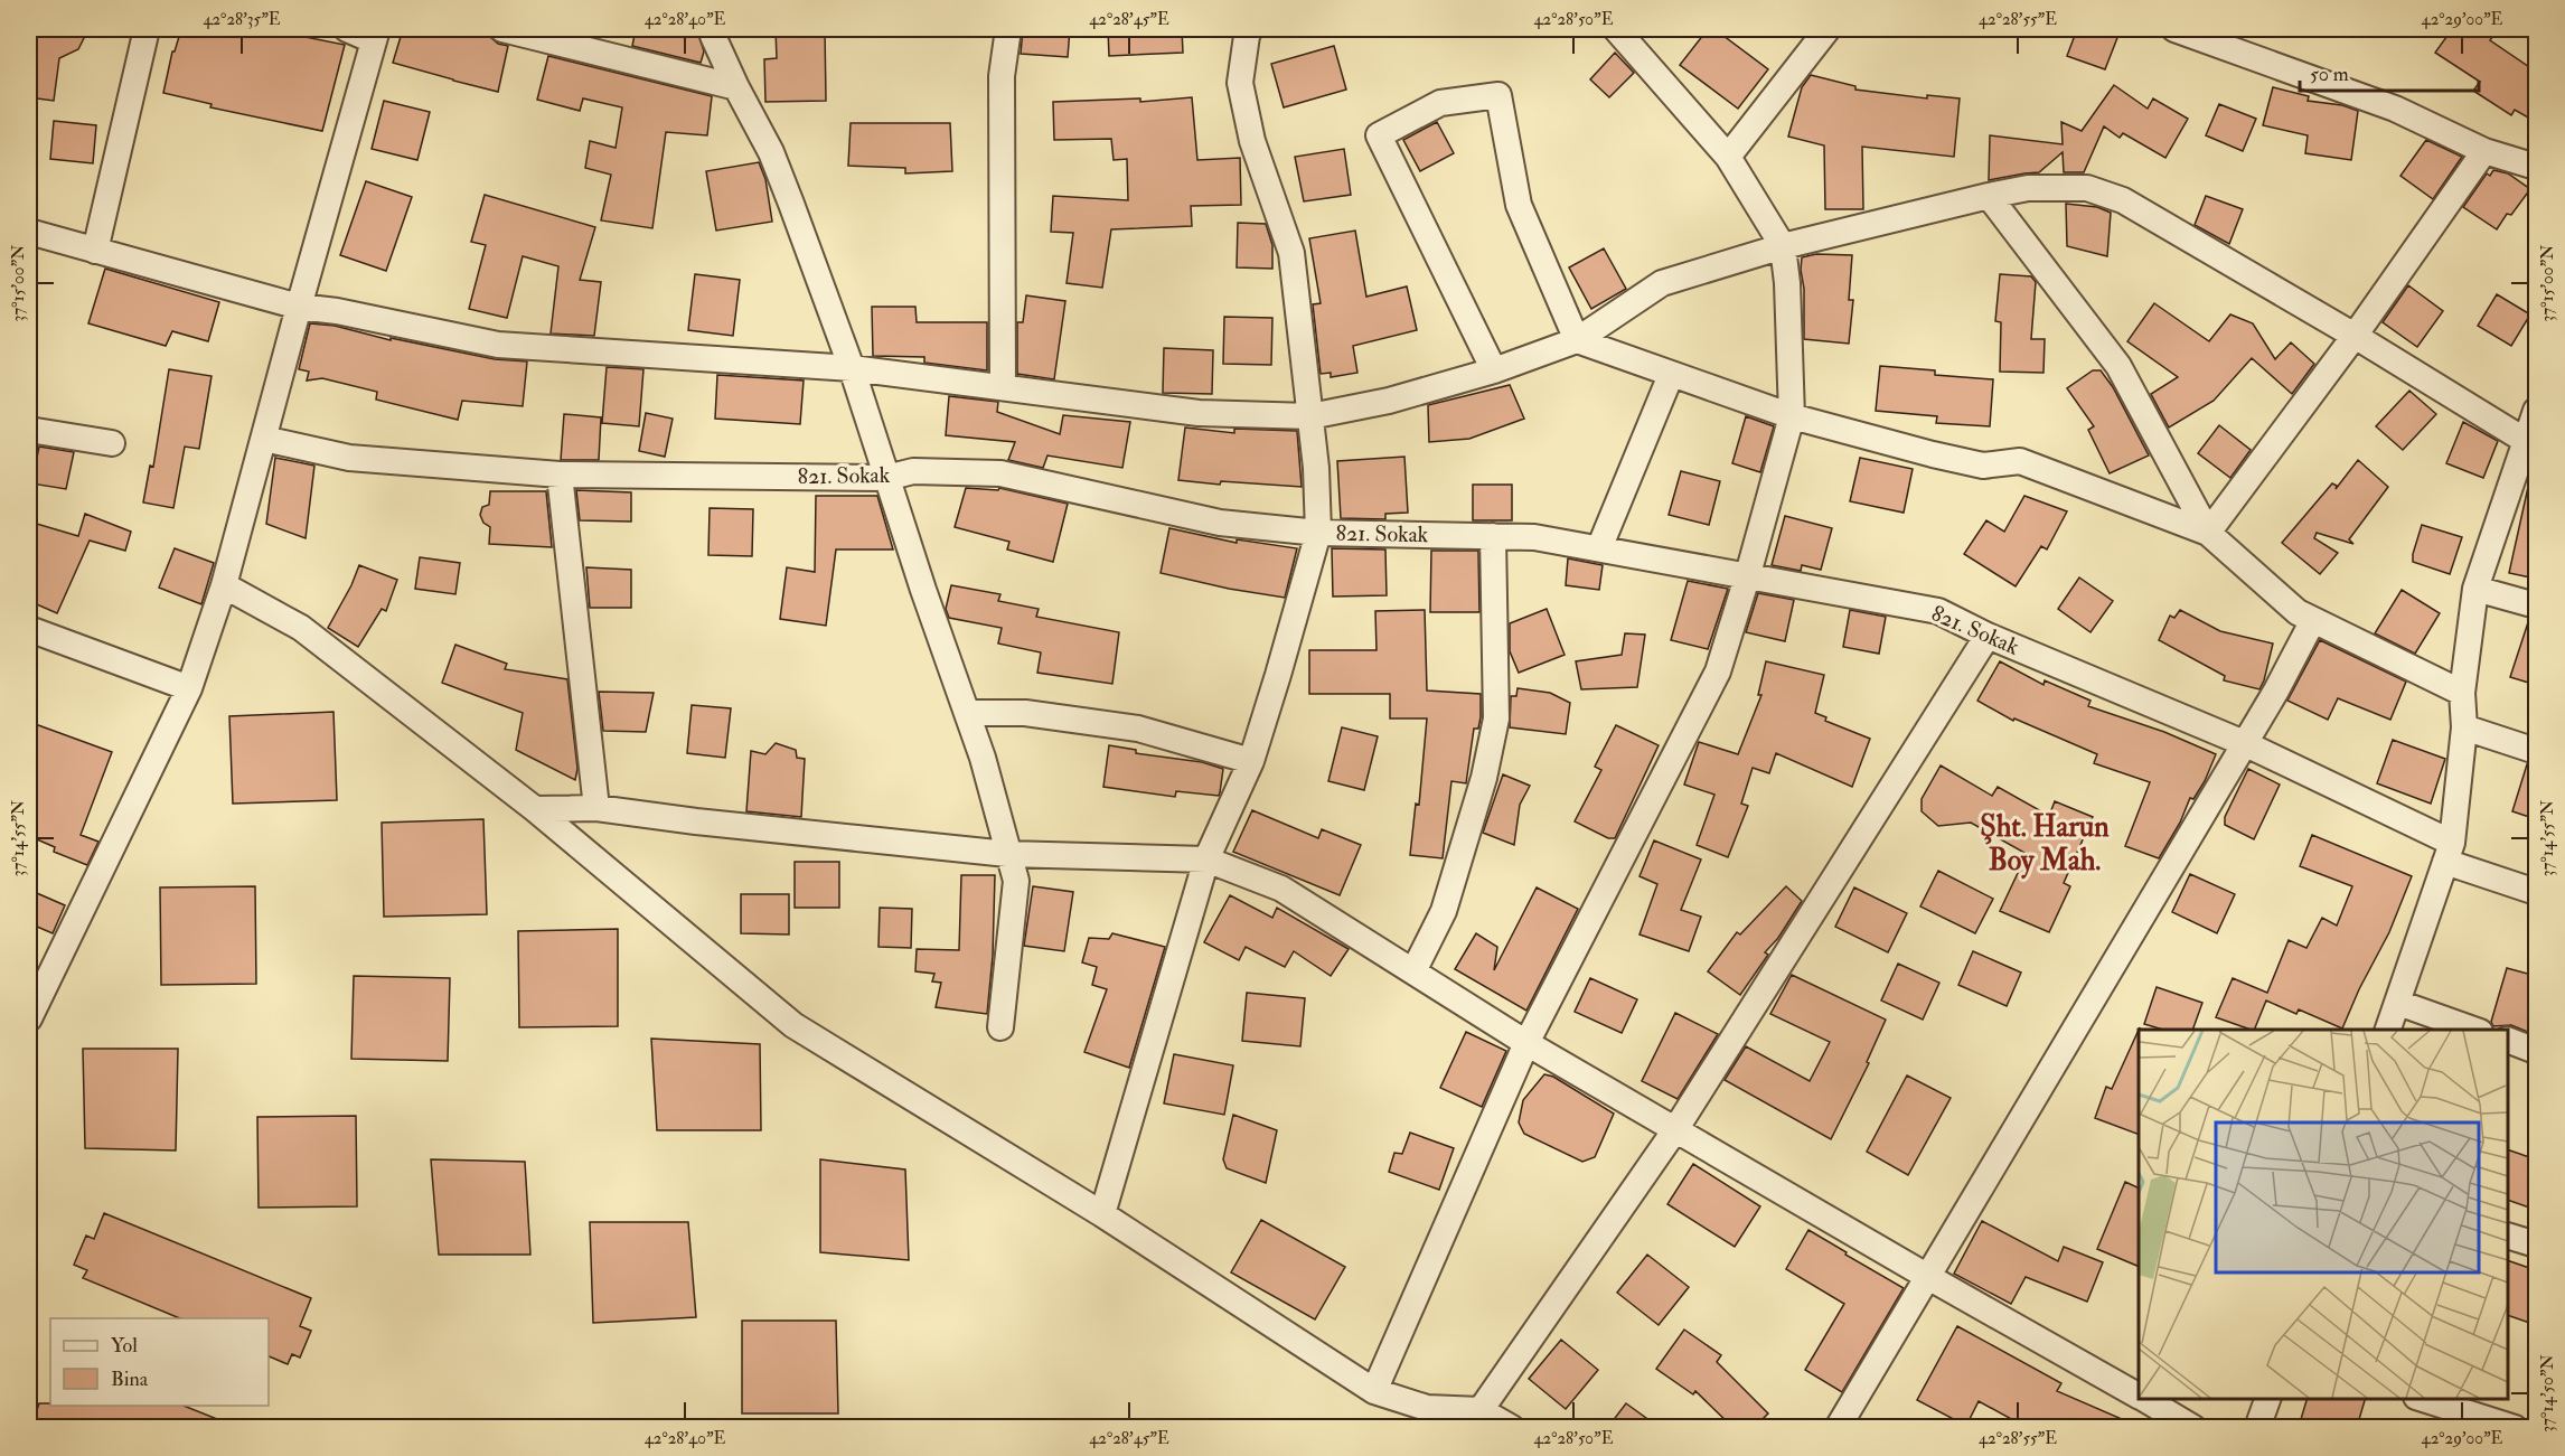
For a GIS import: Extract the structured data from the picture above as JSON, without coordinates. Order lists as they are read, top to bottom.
{
  "streets": {
    "street": ["821. Sokak"]
  },
  "districts": ["Şht. Harun Boy Mah."],
  "legend": ["Yol", "Bina"],
  "scale_bar": "50 m",
  "coordinates": [
    "42°28'35\"E",
    "42°28'40\"E",
    "42°28'45\"E",
    "42°28'50\"E",
    "42°28'55\"E",
    "42°29'00\"E",
    "37°15'00\"N",
    "37°14'55\"N",
    "37°14'50\"N"
  ]
}
